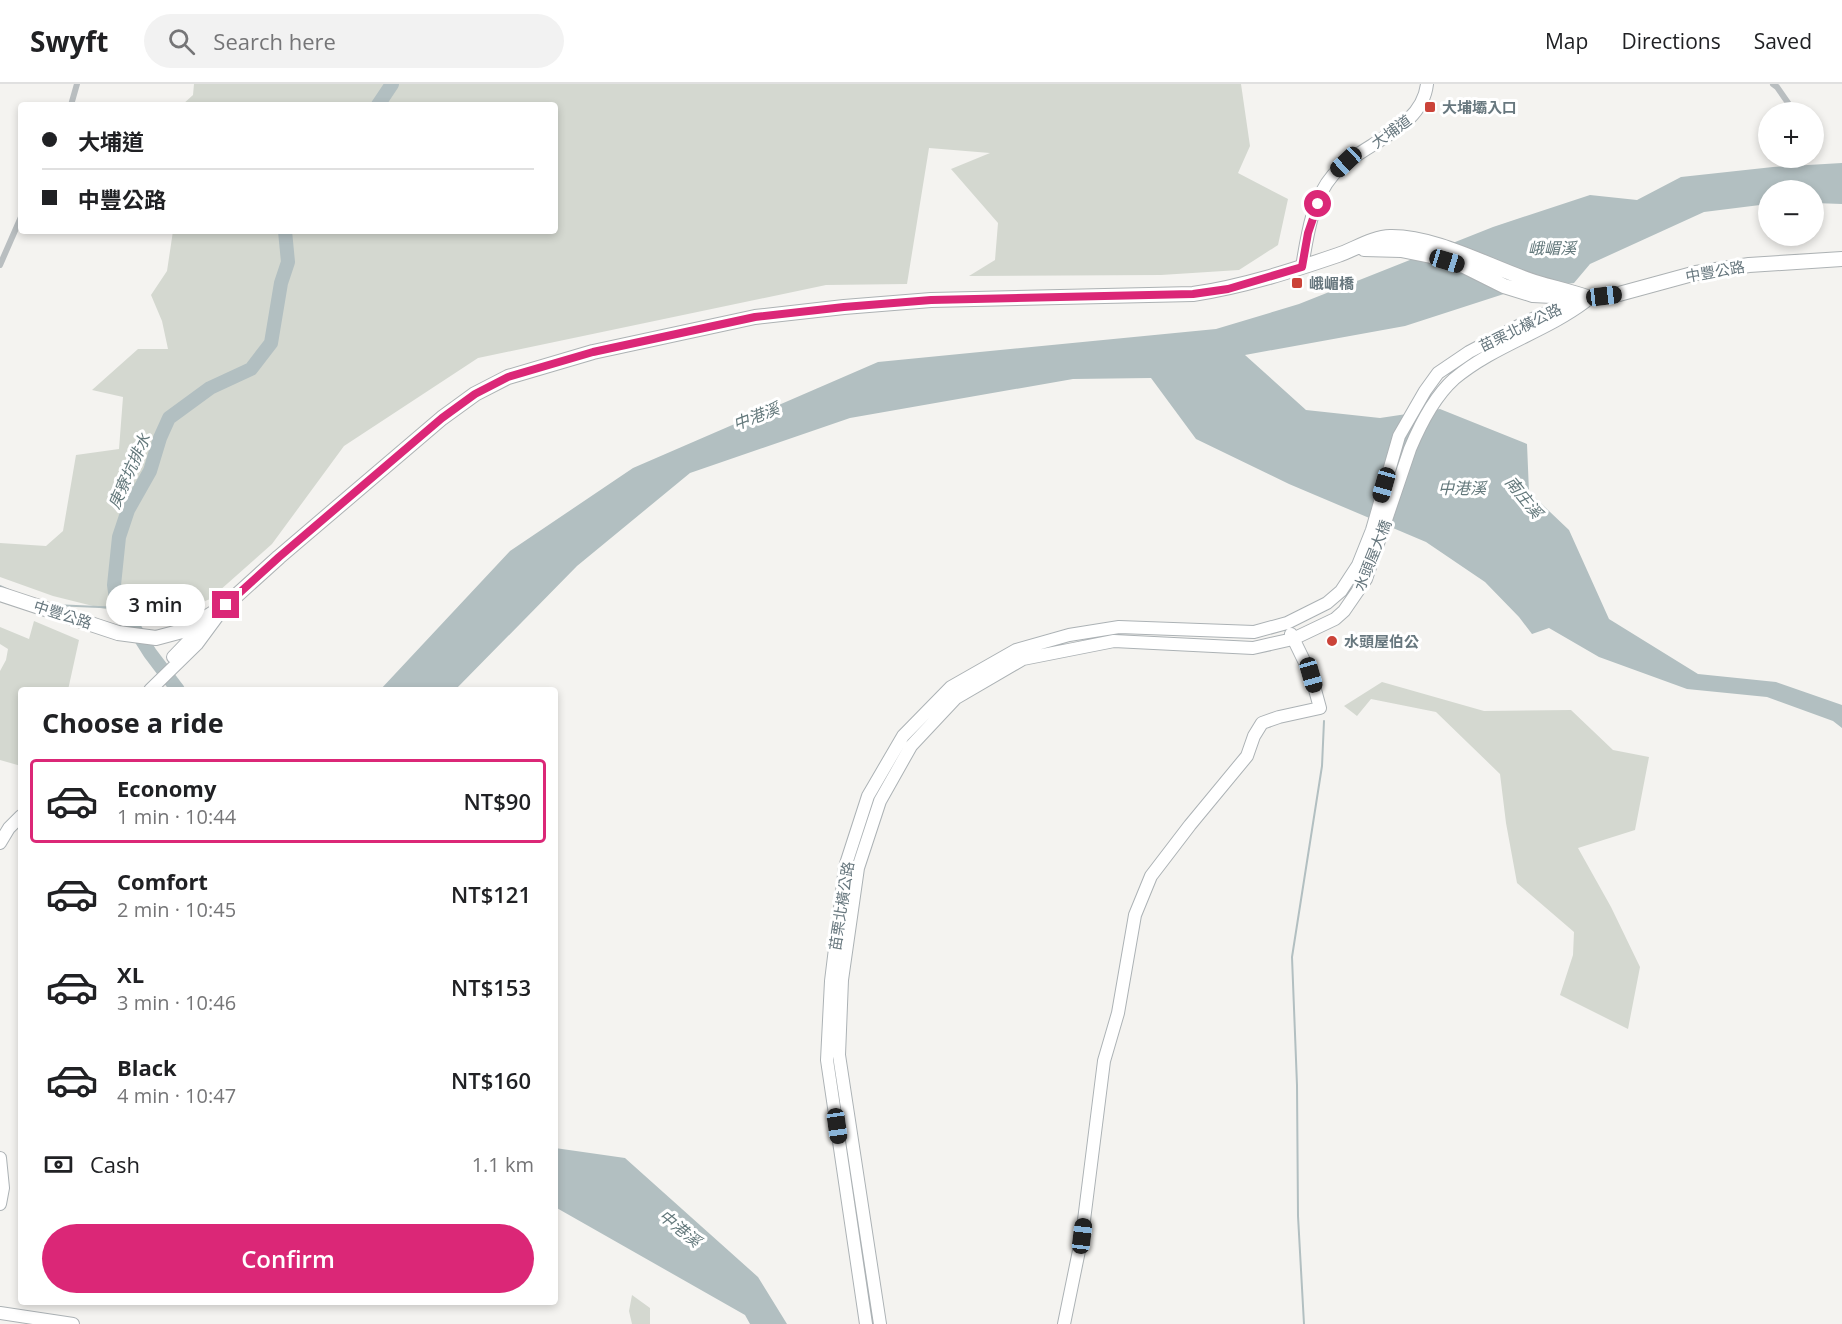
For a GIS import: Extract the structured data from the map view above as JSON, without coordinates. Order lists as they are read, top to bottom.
{
  "streets": {
    "main road": [
      "大埔道",
      "中豐公路",
      "苗栗北橫公路",
      "水頭屋大橋"
    ]
  },
  "crossings": [
    ["大埔道", "中豐公路"],
    ["中豐公路", "苗栗北橫公路"],
    ["苗栗北橫公路", "水頭屋大橋"]
  ],
  "water": [
    "峨嵋溪",
    "中港溪",
    "庚寮坑排水",
    "南庄溪"
  ],
  "places": {
    "transit": ["大埔壩入口", "峨嵋橋"],
    "other": ["水頭屋伯公"]
  },
  "page": {
    "header": "Swyft",
    "search": "Search here",
    "nav": ["Map", "Directions", "Saved"],
    "map_buttons": ["+", "−"],
    "banner": ["大埔道", "中豐公路"],
    "bubble": "3 min",
    "heading": "Choose a ride",
    "list": [
      {
        "name": "Economy",
        "note": "1 min · 10:44",
        "value": "NT$90"
      },
      {
        "name": "Comfort",
        "note": "2 min · 10:45",
        "value": "NT$121"
      },
      {
        "name": "XL",
        "note": "3 min · 10:46",
        "value": "NT$153"
      },
      {
        "name": "Black",
        "note": "4 min · 10:47",
        "value": "NT$160"
      }
    ],
    "pay": ["Cash", "1.1 km"],
    "buttons": "Confirm"
  }
}
